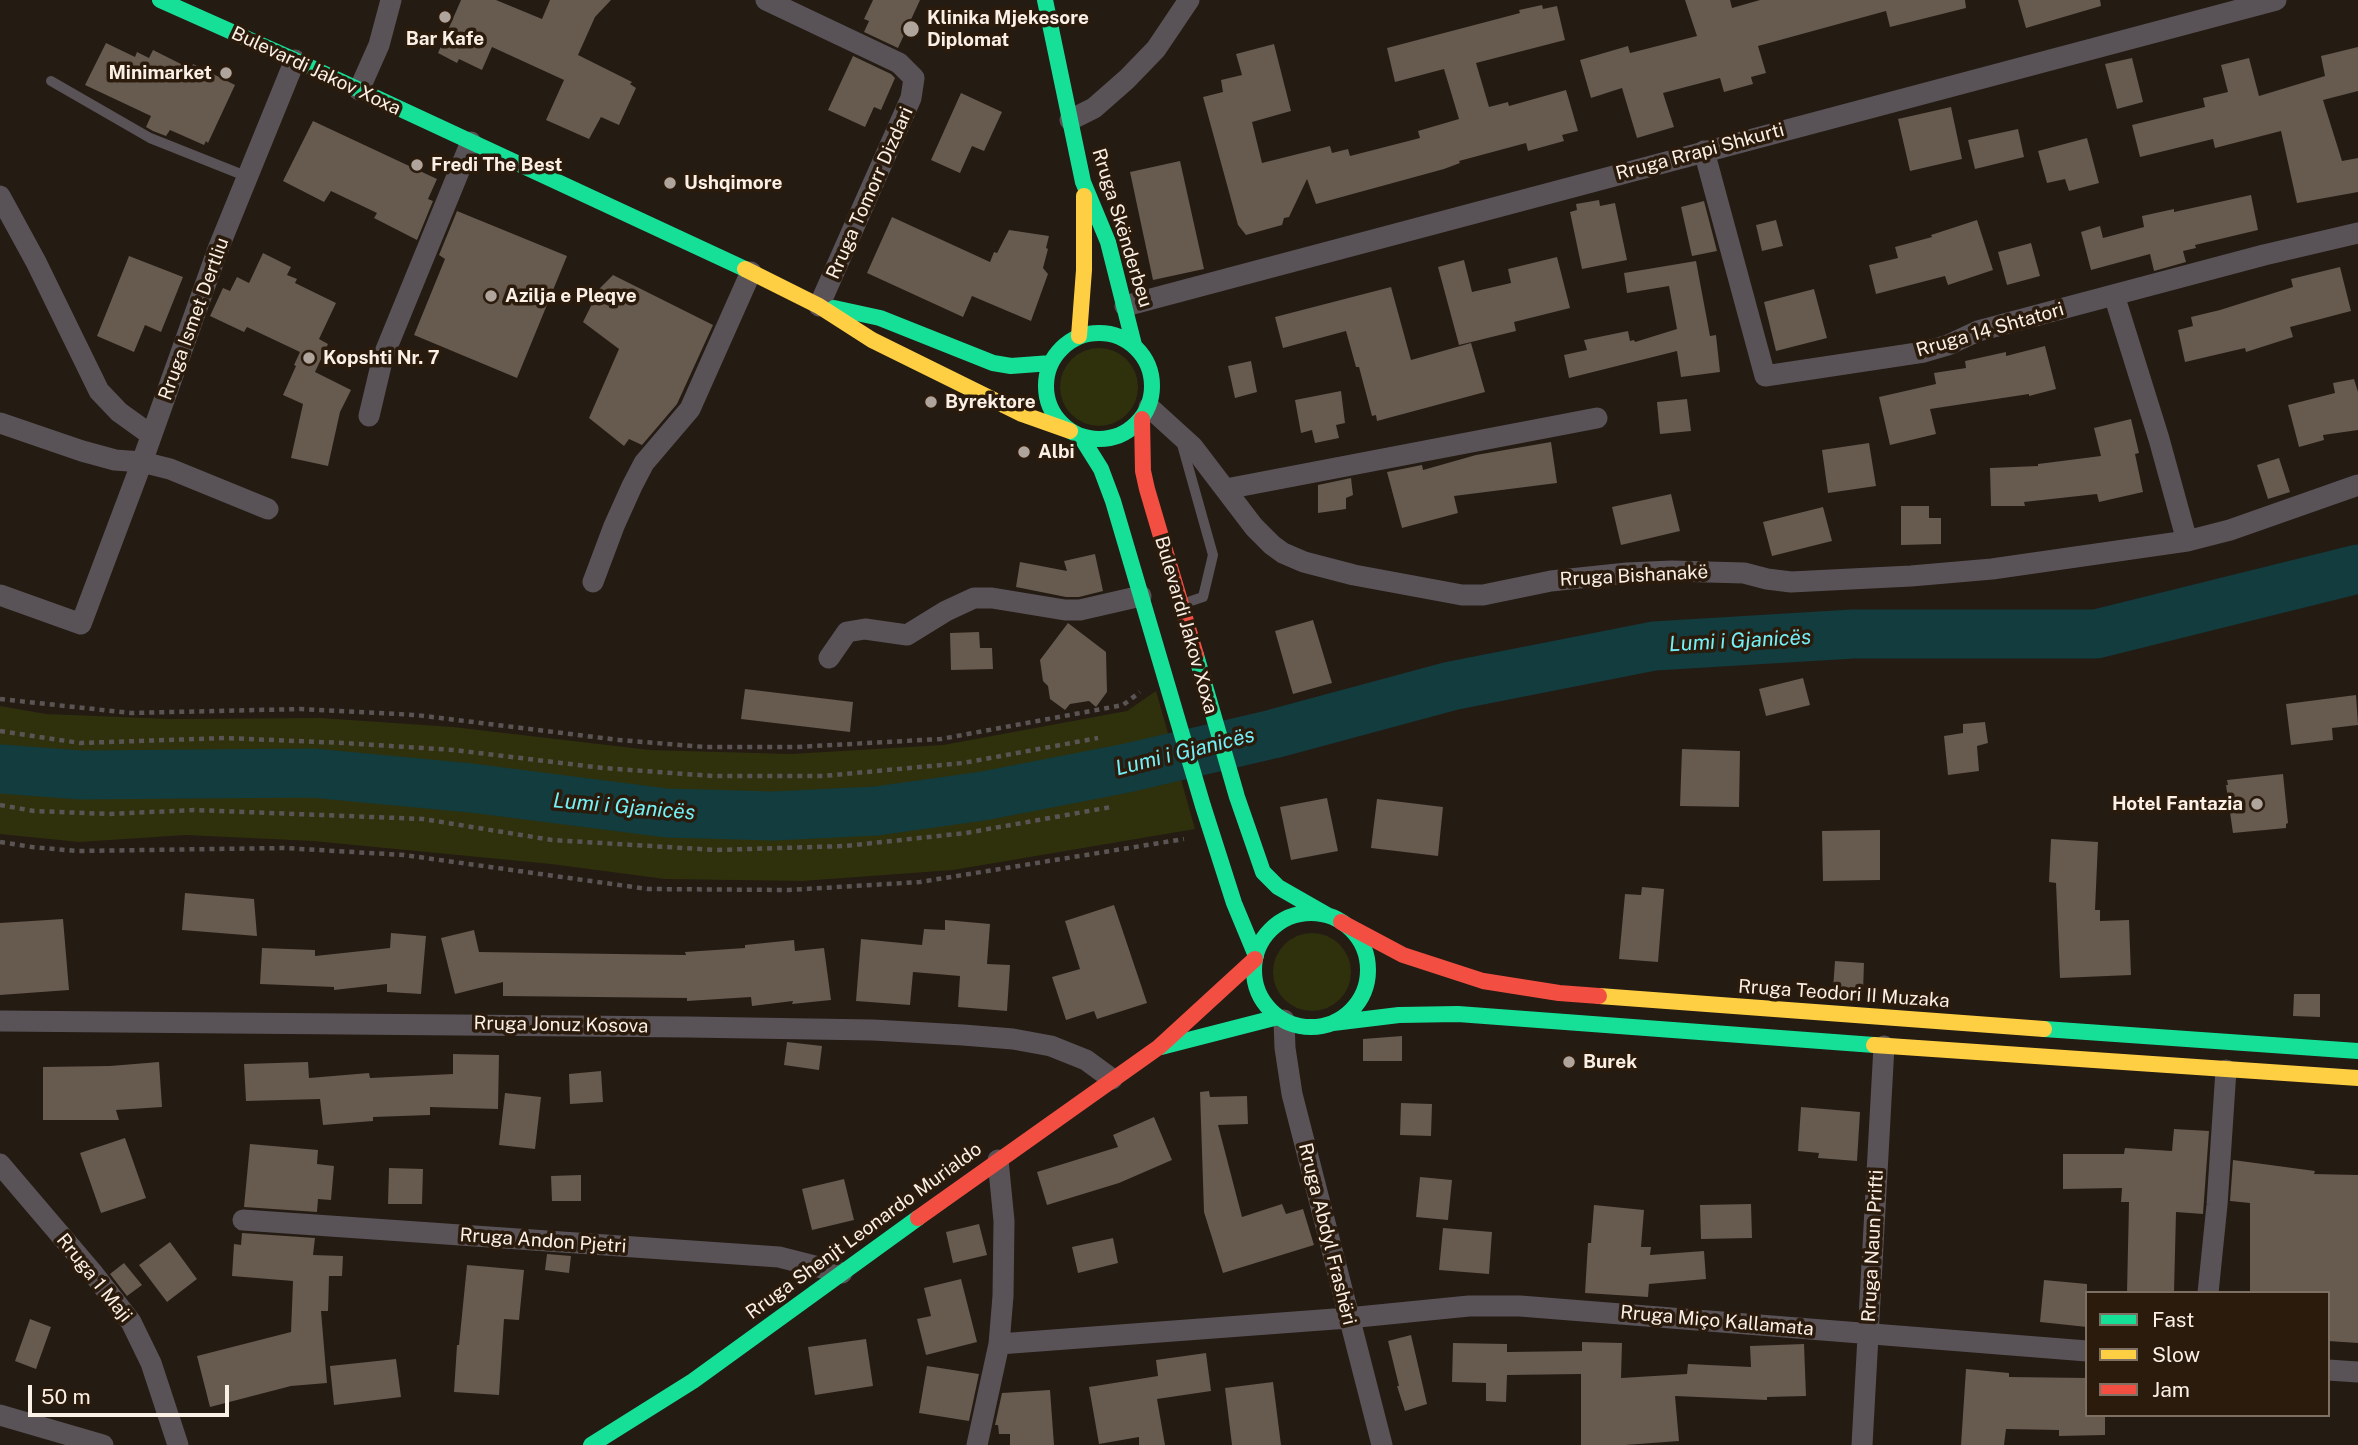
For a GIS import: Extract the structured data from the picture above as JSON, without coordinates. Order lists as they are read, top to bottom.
{
  "streets": {
    "main road": [
      "Bulevardi Jakov Xoxa",
      "Rruga Skënderbeu",
      "Rruga Teodori II Muzaka",
      "Rruga Shenjt Leonardo Murialdo"
    ],
    "street": [
      "Rruga Rrapi Shkurti",
      "Rruga Tomorr Dizdari",
      "Rruga Ismet Dertliu",
      "Rruga 14 Shtatori",
      "Rruga Bishanakë",
      "Rruga Jonuz Kosova",
      "Rruga Abdyl Frashëri",
      "Rruga Andon Pjetri",
      "Rruga Naun Prifti",
      "Rruga 1 Maji",
      "Rruga Miço Kallamata"
    ]
  },
  "crossings": [
    ["Bulevardi Jakov Xoxa", "Rruga Tomorr Dizdari"],
    ["Bulevardi Jakov Xoxa", "Rruga Skënderbeu"],
    ["Bulevardi Jakov Xoxa", "Rruga Ismet Dertliu"],
    ["Bulevardi Jakov Xoxa", "Rruga Bishanakë"],
    ["Bulevardi Jakov Xoxa", "Rruga Teodori II Muzaka"],
    ["Bulevardi Jakov Xoxa", "Rruga Shenjt Leonardo Murialdo"],
    ["Bulevardi Jakov Xoxa", "Rruga Abdyl Frashëri"],
    ["Rruga Rrapi Shkurti", "Rruga Skënderbeu"],
    ["Rruga Rrapi Shkurti", "Rruga 14 Shtatori"],
    ["Rruga Skënderbeu", "Rruga Bishanakë"],
    ["Rruga Teodori II Muzaka", "Rruga Shenjt Leonardo Murialdo"],
    ["Rruga Teodori II Muzaka", "Rruga Abdyl Frashëri"],
    ["Rruga Jonuz Kosova", "Rruga Shenjt Leonardo Murialdo"],
    ["Rruga Shenjt Leonardo Murialdo", "Rruga Abdyl Frashëri"],
    ["Rruga Shenjt Leonardo Murialdo", "Rruga Andon Pjetri"],
    ["Rruga Abdyl Frashëri", "Rruga Miço Kallamata"],
    ["Rruga Naun Prifti", "Rruga Miço Kallamata"]
  ],
  "water": ["Lumi i Gjanicës"],
  "places": [
    "Bar Kafe",
    "Klinika Mjekesore Diplomat",
    "Minimarket",
    "Fredi The Best",
    "Ushqimore",
    "Azilja e Pleqve",
    "Kopshti Nr. 7",
    "Byrektore",
    "Albi",
    "Hotel Fantazia",
    "Burek"
  ],
  "legend": ["Fast", "Slow", "Jam"],
  "scale_bar": "50 m"
}
